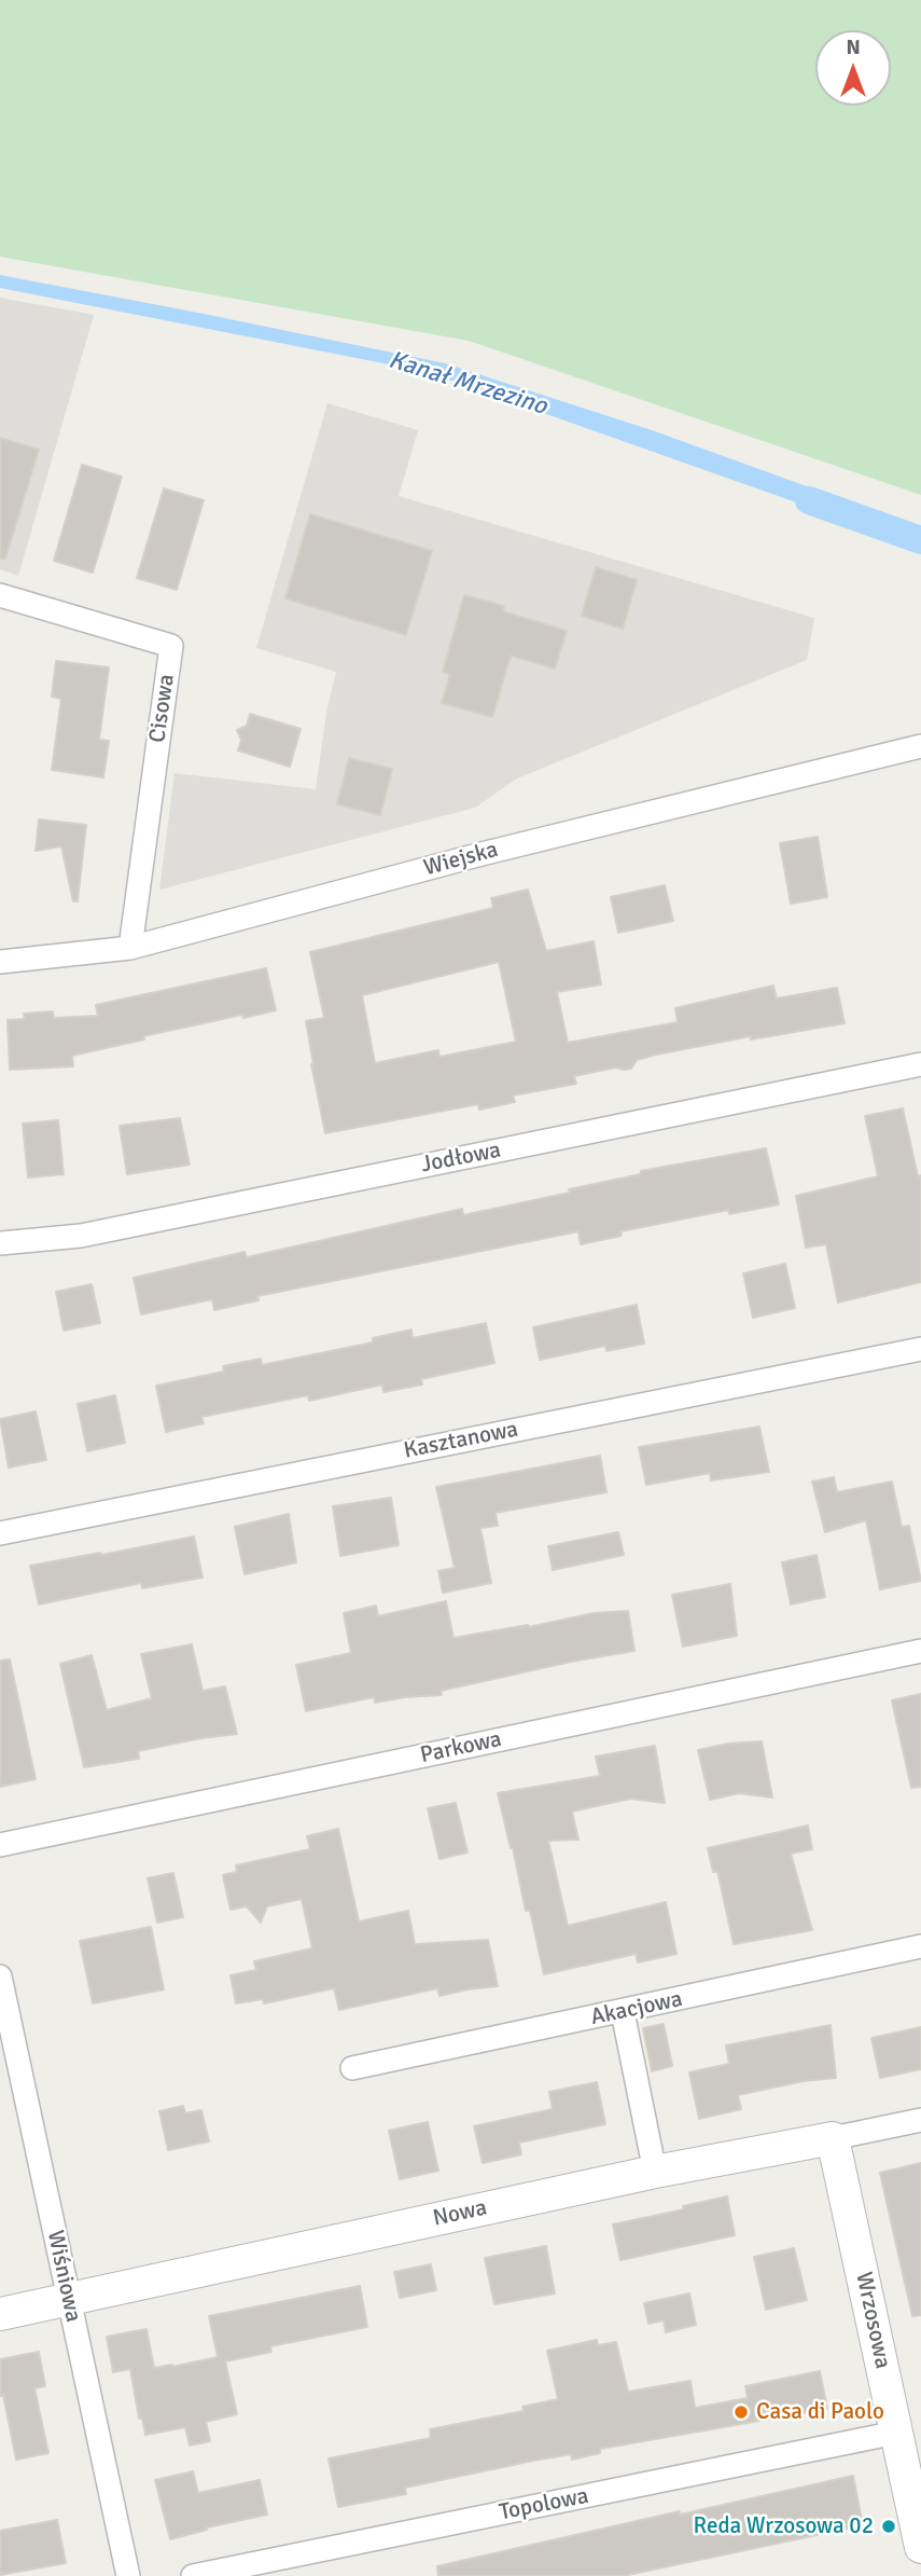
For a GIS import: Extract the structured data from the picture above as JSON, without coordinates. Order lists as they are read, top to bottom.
{
  "streets": {
    "street": [
      "Cisowa",
      "Wiejska",
      "Jodłowa",
      "Kasztanowa",
      "Parkowa",
      "Akacjowa",
      "Nowa",
      "Wiśniowa",
      "Wrzosowa",
      "Topolowa"
    ]
  },
  "crossings": [
    ["Cisowa", "Wiejska"],
    ["Nowa", "Wiśniowa"],
    ["Nowa", "Wrzosowa"],
    ["Wrzosowa", "Topolowa"]
  ],
  "water": ["Kanał Mrzezino"],
  "places": ["Casa di Paolo", "Reda Wrzosowa 02"],
  "north": "top"
}
